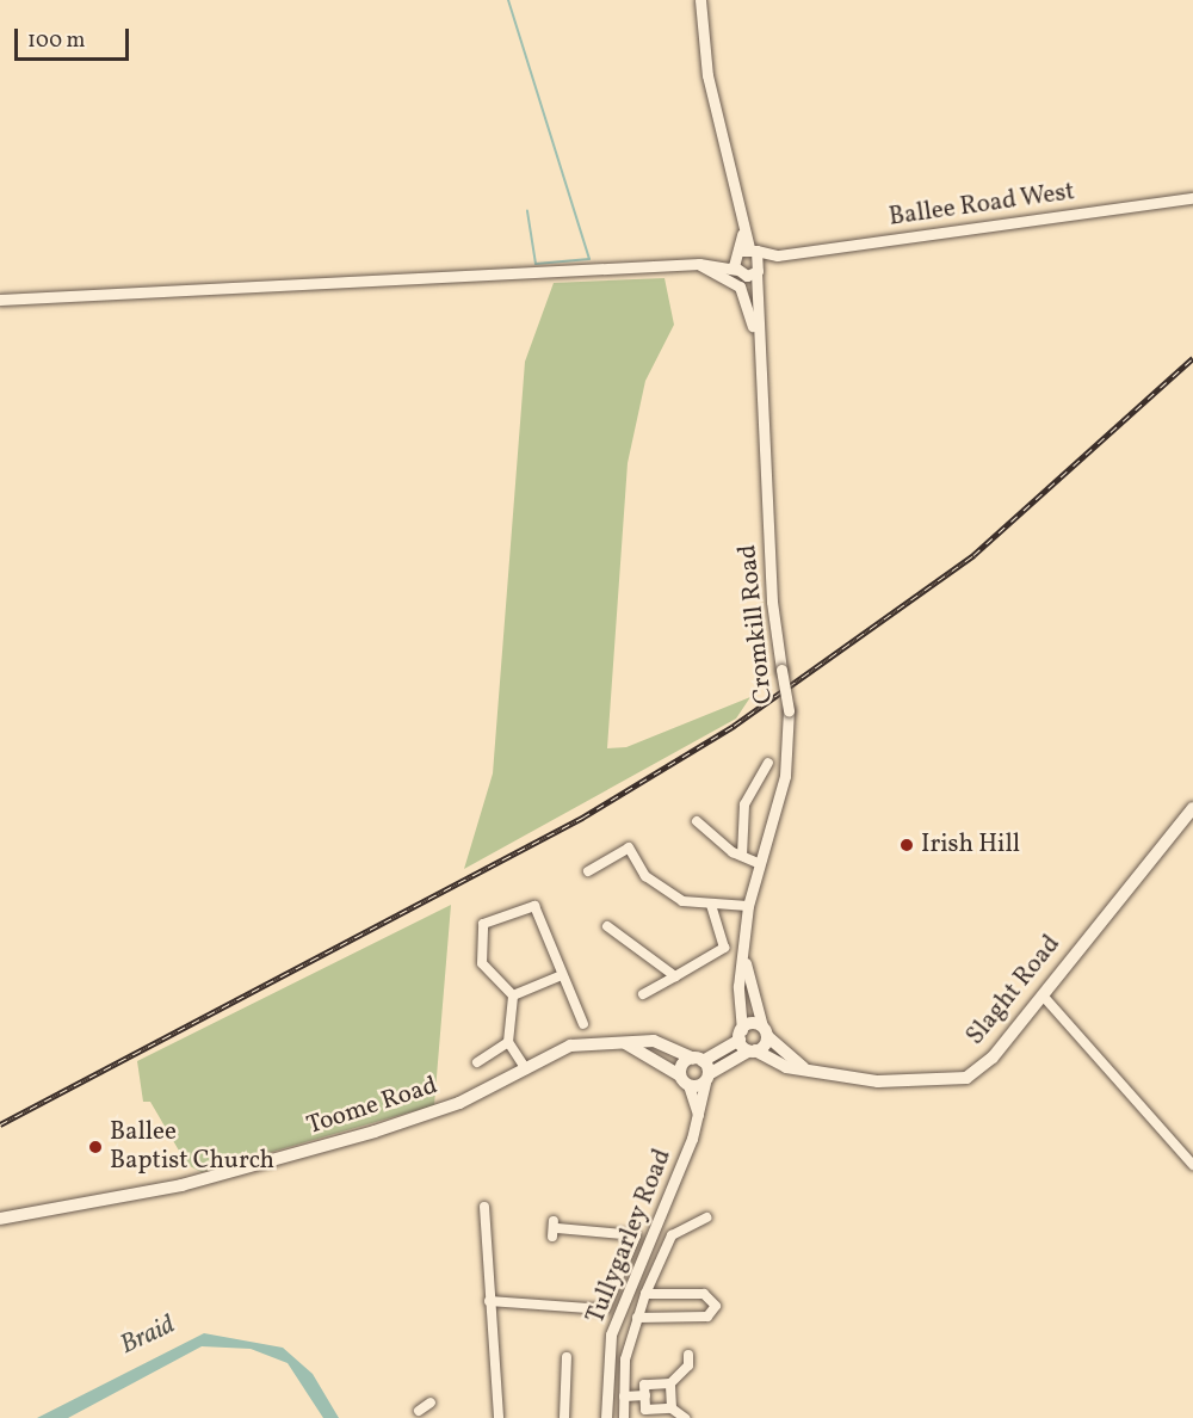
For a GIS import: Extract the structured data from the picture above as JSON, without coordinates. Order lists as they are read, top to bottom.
{
  "streets": {
    "main road": ["Slaght Road", "Toome Road"],
    "street": ["Ballee Road West", "Cromkill Road", "Tullygarley Road"]
  },
  "crossings": [
    ["Ballee Road West", "Cromkill Road"]
  ],
  "water": ["Braid"],
  "places": ["Irish Hill", "Ballee Baptist Church"],
  "scale_bar": "100 m"
}
